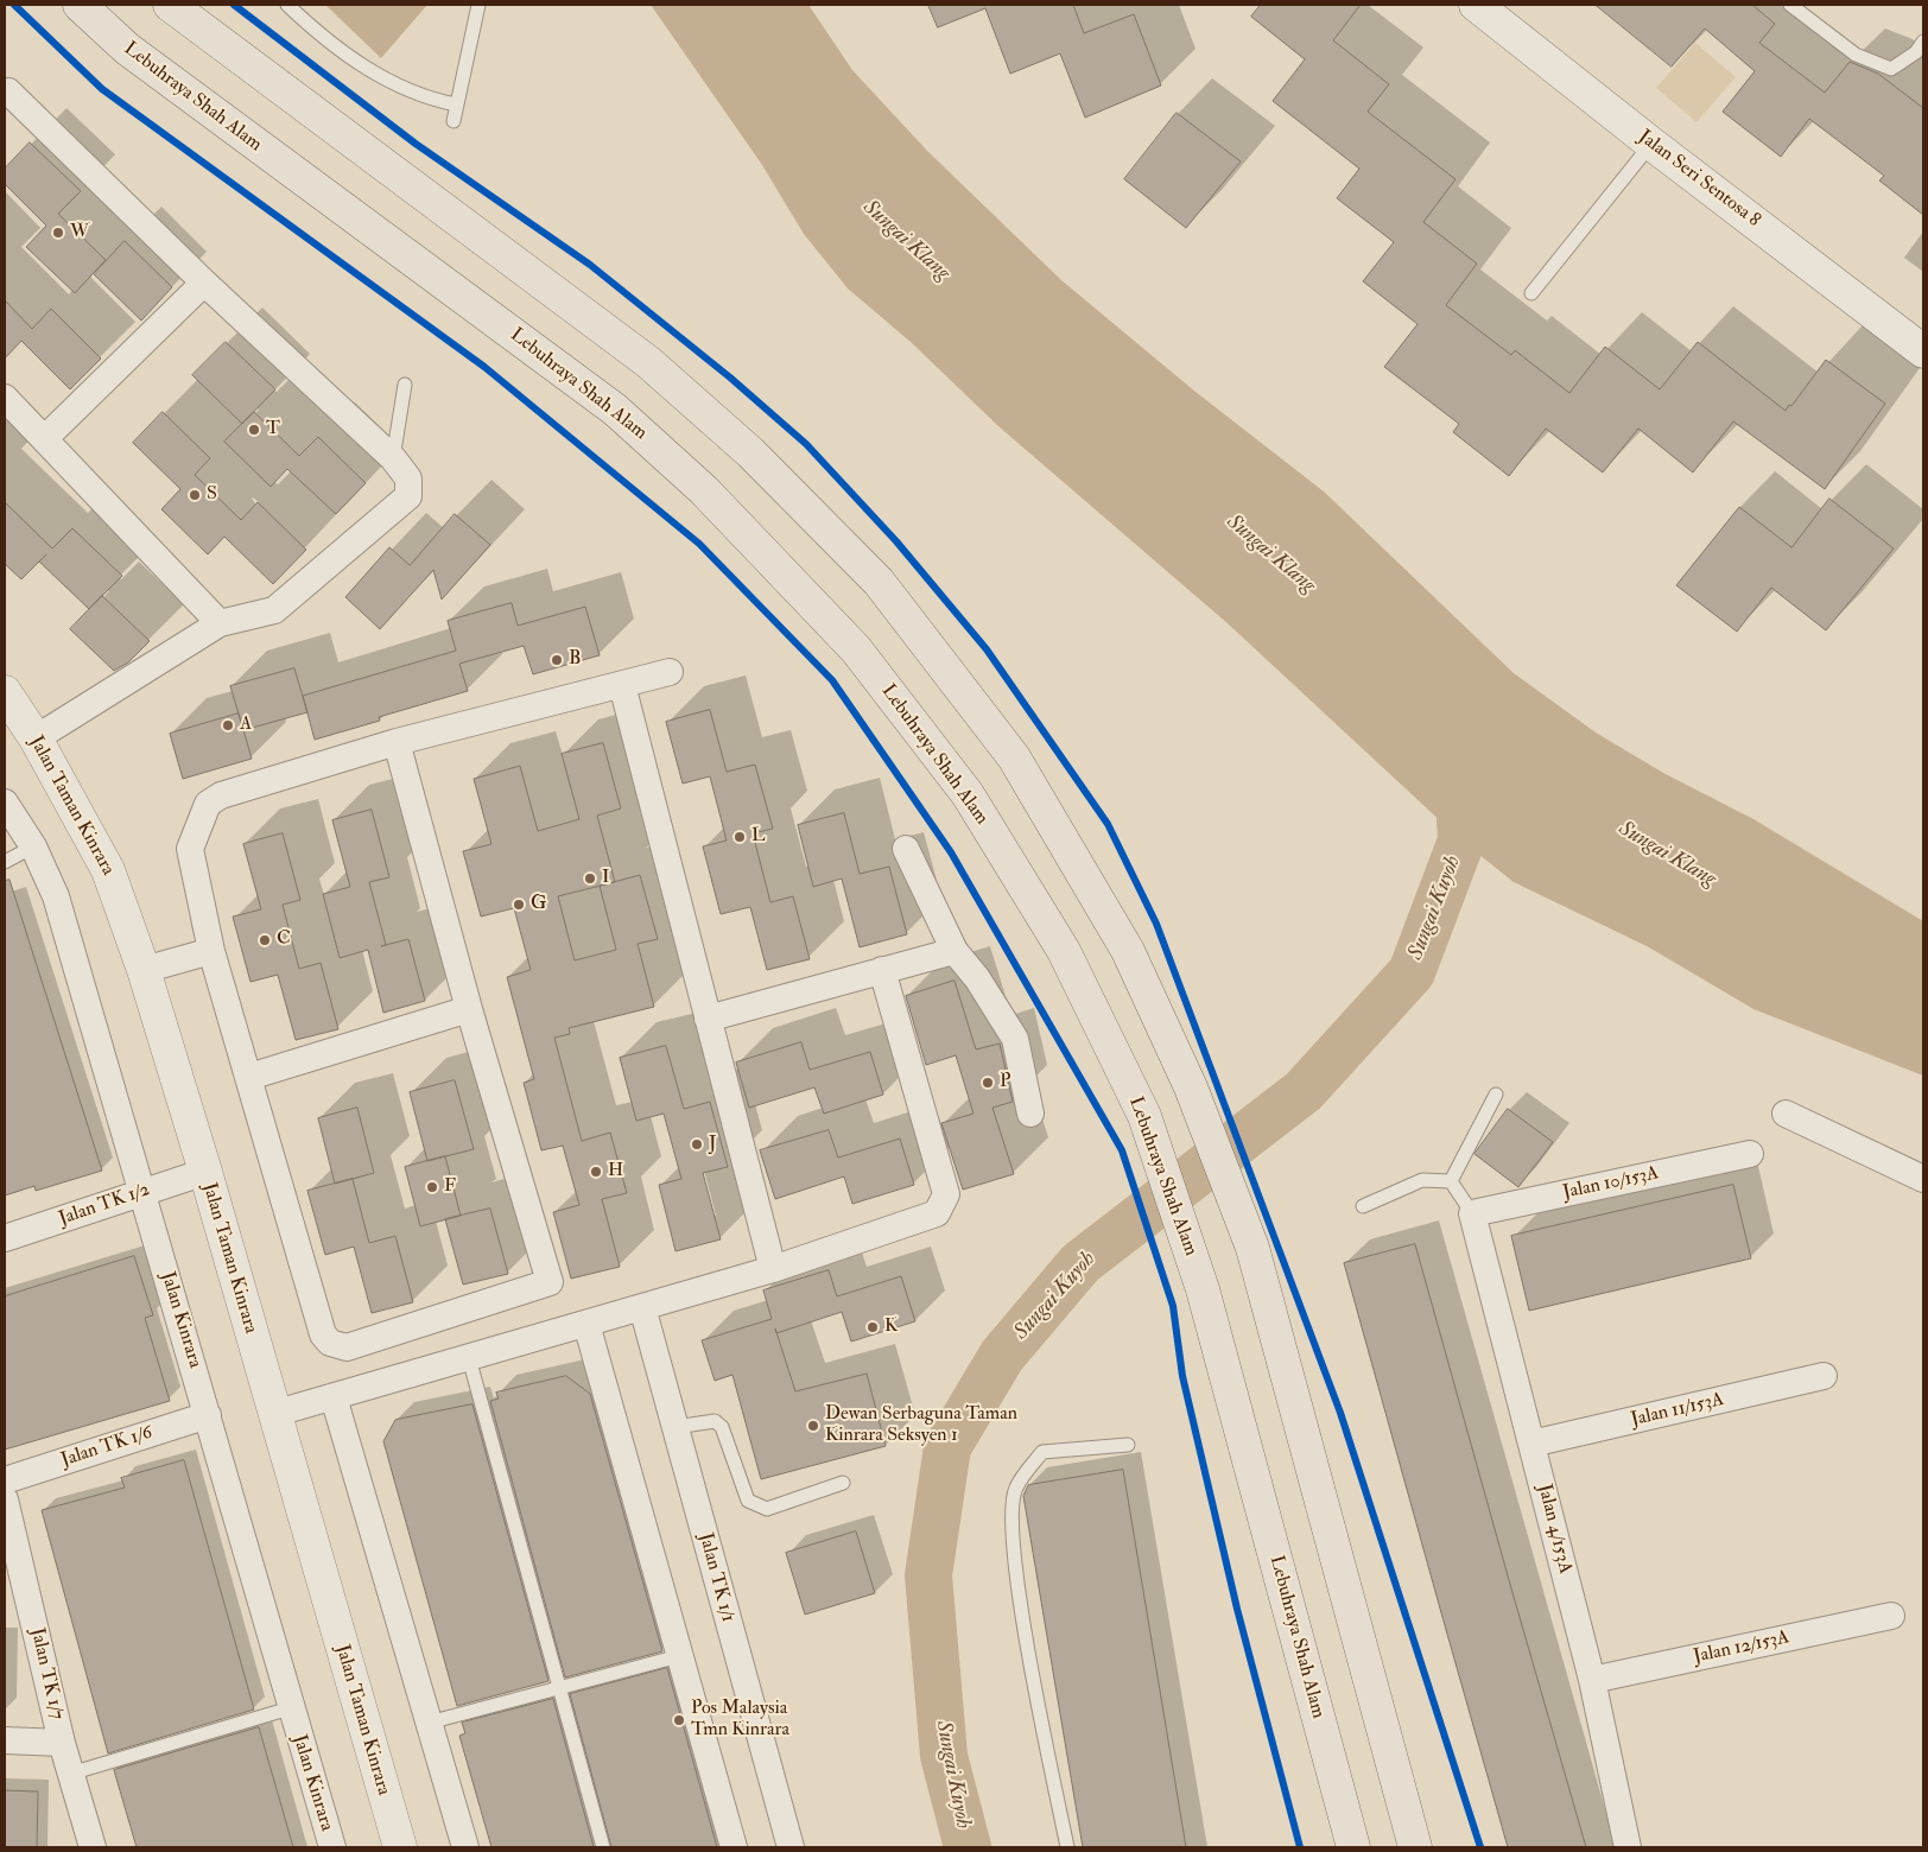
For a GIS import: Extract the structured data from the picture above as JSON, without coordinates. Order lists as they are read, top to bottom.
{
  "streets": {
    "highway": ["Lebuhraya Shah Alam"],
    "street": [
      "Jalan Seri Sentosa 8",
      "Jalan Taman Kinrara",
      "Jalan 10/153A",
      "Jalan TK 1/2",
      "Jalan Kinrara",
      "Jalan 11/153A",
      "Jalan TK 1/6",
      "Jalan 4/153A",
      "Jalan TK 1/1",
      "Jalan 12/153A",
      "Jalan TK 1/7"
    ]
  },
  "crossings": [
    ["Jalan Taman Kinrara", "Jalan TK 1/2"],
    ["Jalan 10/153A", "Jalan 4/153A"],
    ["Jalan TK 1/2", "Jalan Kinrara"],
    ["Jalan Kinrara", "Jalan TK 1/6"],
    ["Jalan 11/153A", "Jalan 4/153A"],
    ["Jalan 4/153A", "Jalan 12/153A"]
  ],
  "water": ["Sungai Klang", "Sungai Kuyoh"],
  "places": [
    "W",
    "T",
    "S",
    "B",
    "A",
    "L",
    "I",
    "G",
    "C",
    "P",
    "J",
    "H",
    "F",
    "K",
    "Dewan Serbaguna Taman Kinrara Seksyen 1",
    "Pos Malaysia Tmn Kinrara"
  ]
}
